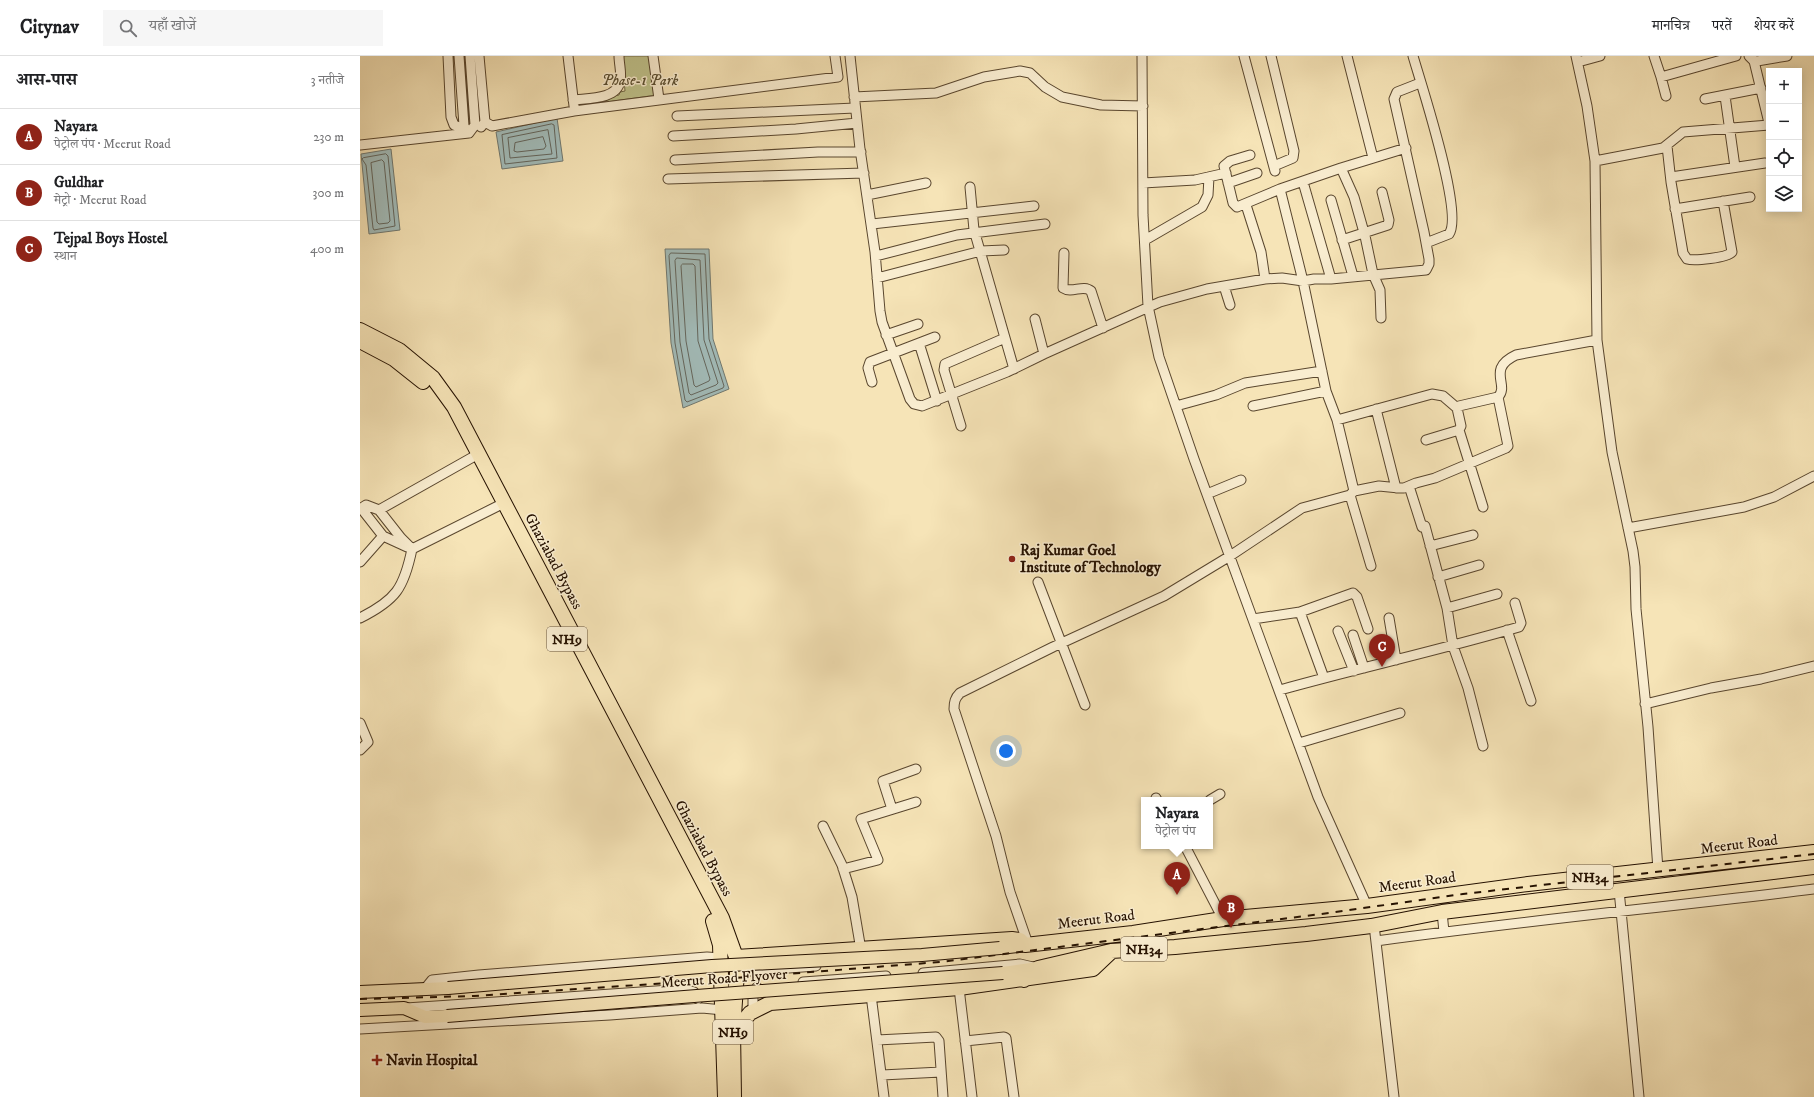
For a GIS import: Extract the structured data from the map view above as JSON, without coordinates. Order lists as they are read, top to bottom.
{
  "streets": {
    "highway": [
      "Ghaziabad Bypass",
      "NH9",
      "Meerut Road",
      "NH34"
    ],
    "main road": ["Meerut Road Flyover"]
  },
  "crossings": [
    ["Ghaziabad Bypass", "NH9"],
    ["Meerut Road", "Meerut Road Flyover"]
  ],
  "parks": ["Phase-1 Park"],
  "places": {
    "other": ["Raj Kumar Goel Institute of Technology"],
    "health": ["Navin Hospital"]
  },
  "page": {
    "header": "Citynav",
    "search": "यहाँ खोजें",
    "nav": ["मानचित्र", "परतें", "शेयर करें"],
    "heading": ["आस-पास", "3 नतीजे"],
    "map_buttons": ["+", "−"],
    "list": [
      {
        "mark": "A",
        "name": "Nayara",
        "note": "पेट्रोल पंप · Meerut Road",
        "value": "230 m"
      },
      {
        "mark": "B",
        "name": "Guldhar",
        "note": "मेट्रो · Meerut Road",
        "value": "300 m"
      },
      {
        "mark": "C",
        "name": "Tejpal Boys Hostel",
        "note": "स्थान",
        "value": "400 m"
      }
    ],
    "pins": ["C", "A", "B"],
    "popup": ["Nayara", "पेट्रोल पंप"]
  }
}
